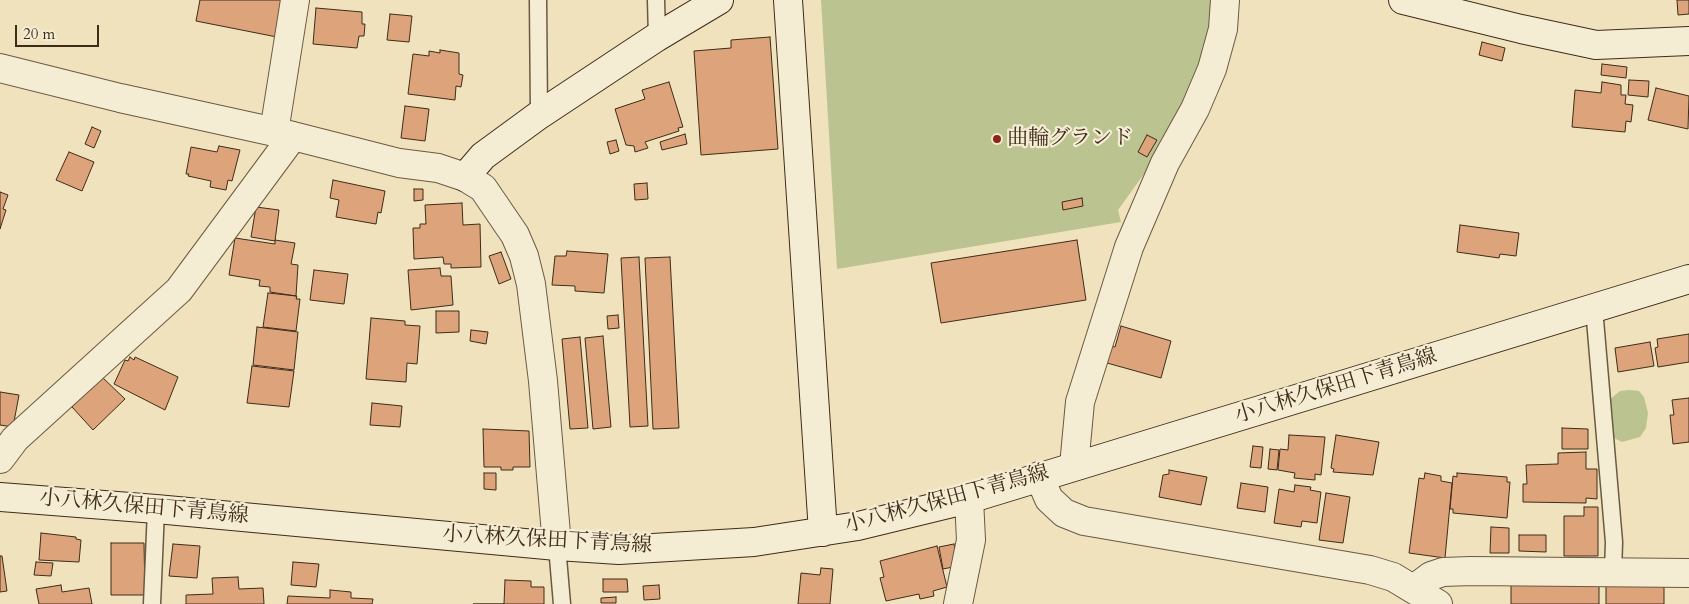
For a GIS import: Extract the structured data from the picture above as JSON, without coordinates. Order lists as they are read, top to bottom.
{
  "streets": {
    "street": ["小八林久保田下青鳥線"]
  },
  "places": ["曲輪グランド"],
  "scale_bar": "20 m"
}
